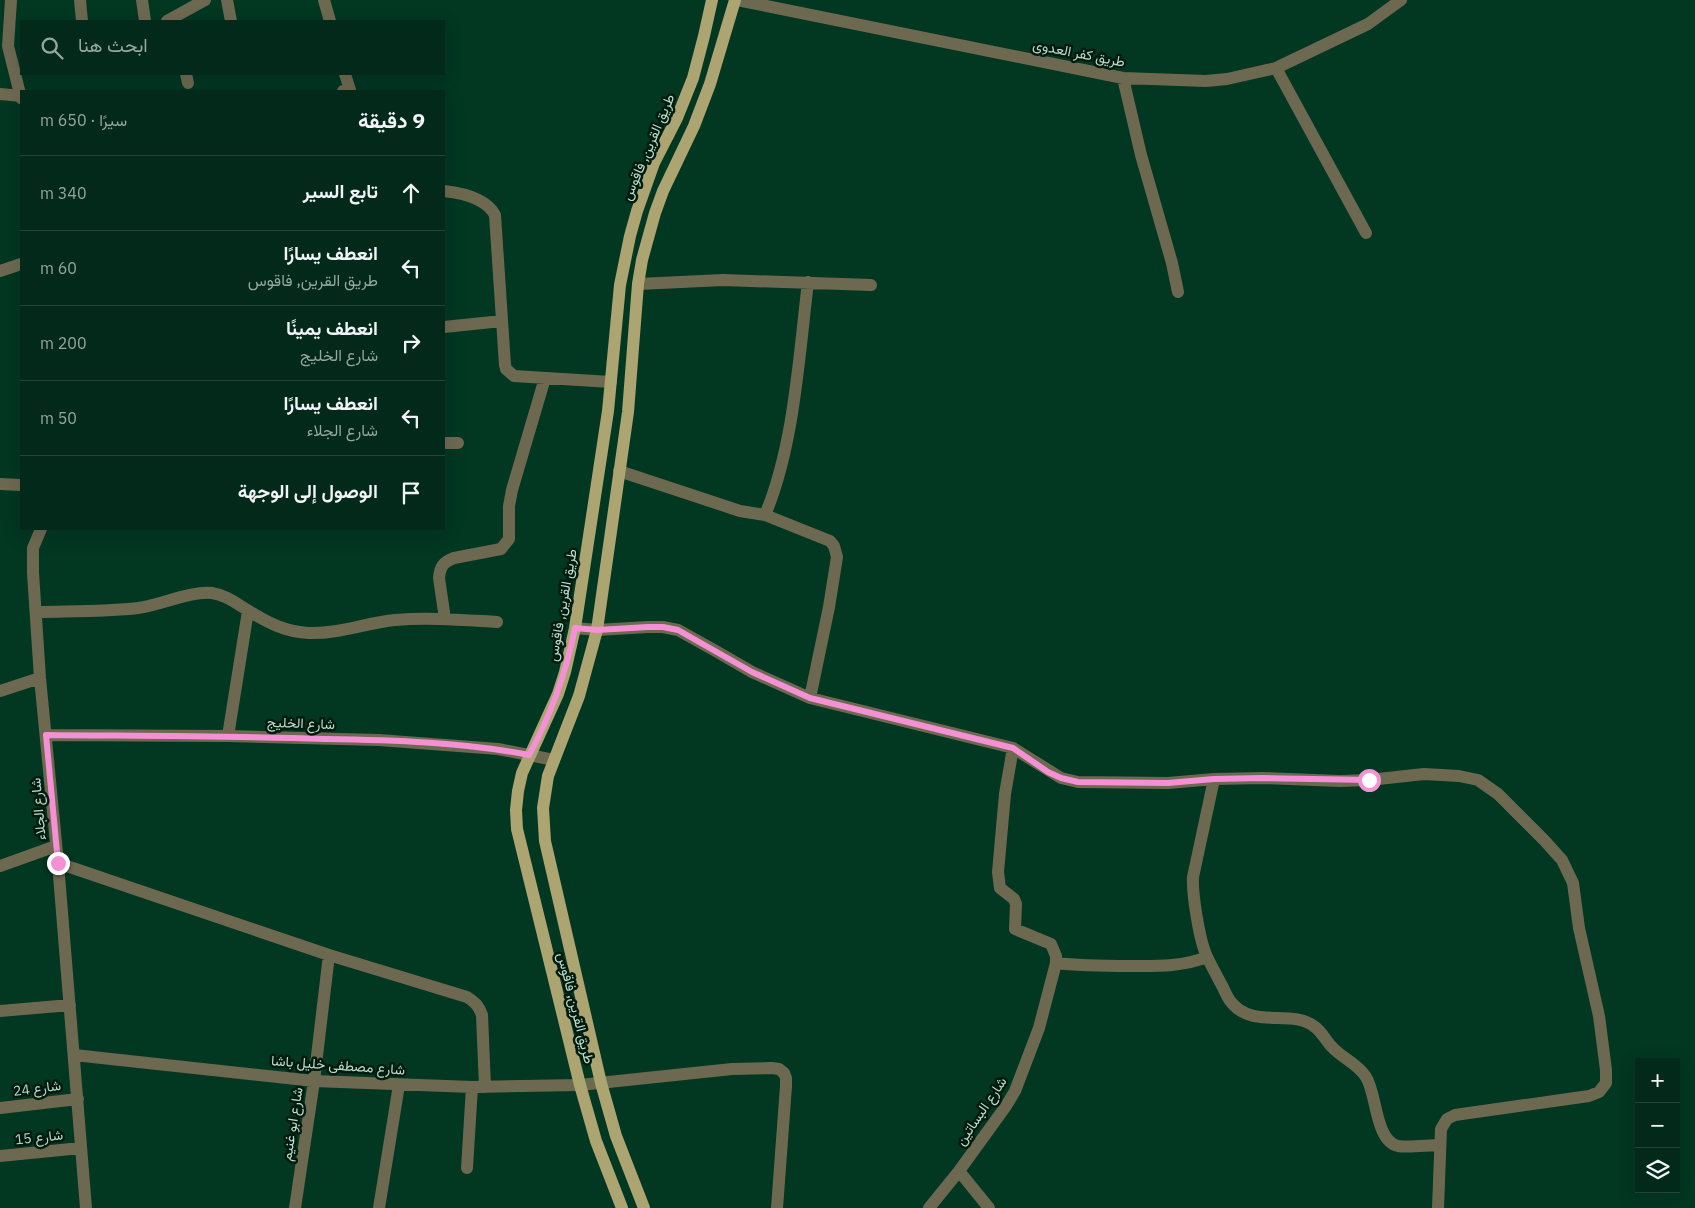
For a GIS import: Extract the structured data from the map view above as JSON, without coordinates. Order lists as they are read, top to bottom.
{
  "streets": {
    "main road": ["طريق القرين, فاقوس"],
    "street": [
      "طريق كفر العدوى",
      "شارع الخليج",
      "شارع الجلاء",
      "شارع مصطفى خليل باشا",
      "شارع 24",
      "شارع البساتين",
      "شارع ابو غنيم",
      "شارع 15"
    ]
  },
  "crossings": [
    ["طريق كفر العدوى", "طريق القرين, فاقوس"],
    ["طريق القرين, فاقوس", "شارع الخليج"],
    ["طريق القرين, فاقوس", "شارع مصطفى خليل باشا"],
    ["شارع الخليج", "شارع الجلاء"],
    ["شارع الجلاء", "شارع مصطفى خليل باشا"],
    ["شارع الجلاء", "شارع 24"],
    ["شارع الجلاء", "شارع 15"],
    ["شارع مصطفى خليل باشا", "شارع ابو غنيم"]
  ],
  "page": {
    "search": "ابحث هنا",
    "heading": ["9 دقيقة", "سيرًا · 650 m"],
    "list": [
      ["تابع السير", "340 m"],
      ["انعطف يسارًا", "طريق القرين, فاقوس", "60 m"],
      ["انعطف يمينًا", "شارع الخليج", "200 m"],
      ["انعطف يسارًا", "شارع الجلاء", "50 m"],
      "الوصول إلى الوجهة"
    ],
    "map_buttons": ["+", "−"]
  }
}
